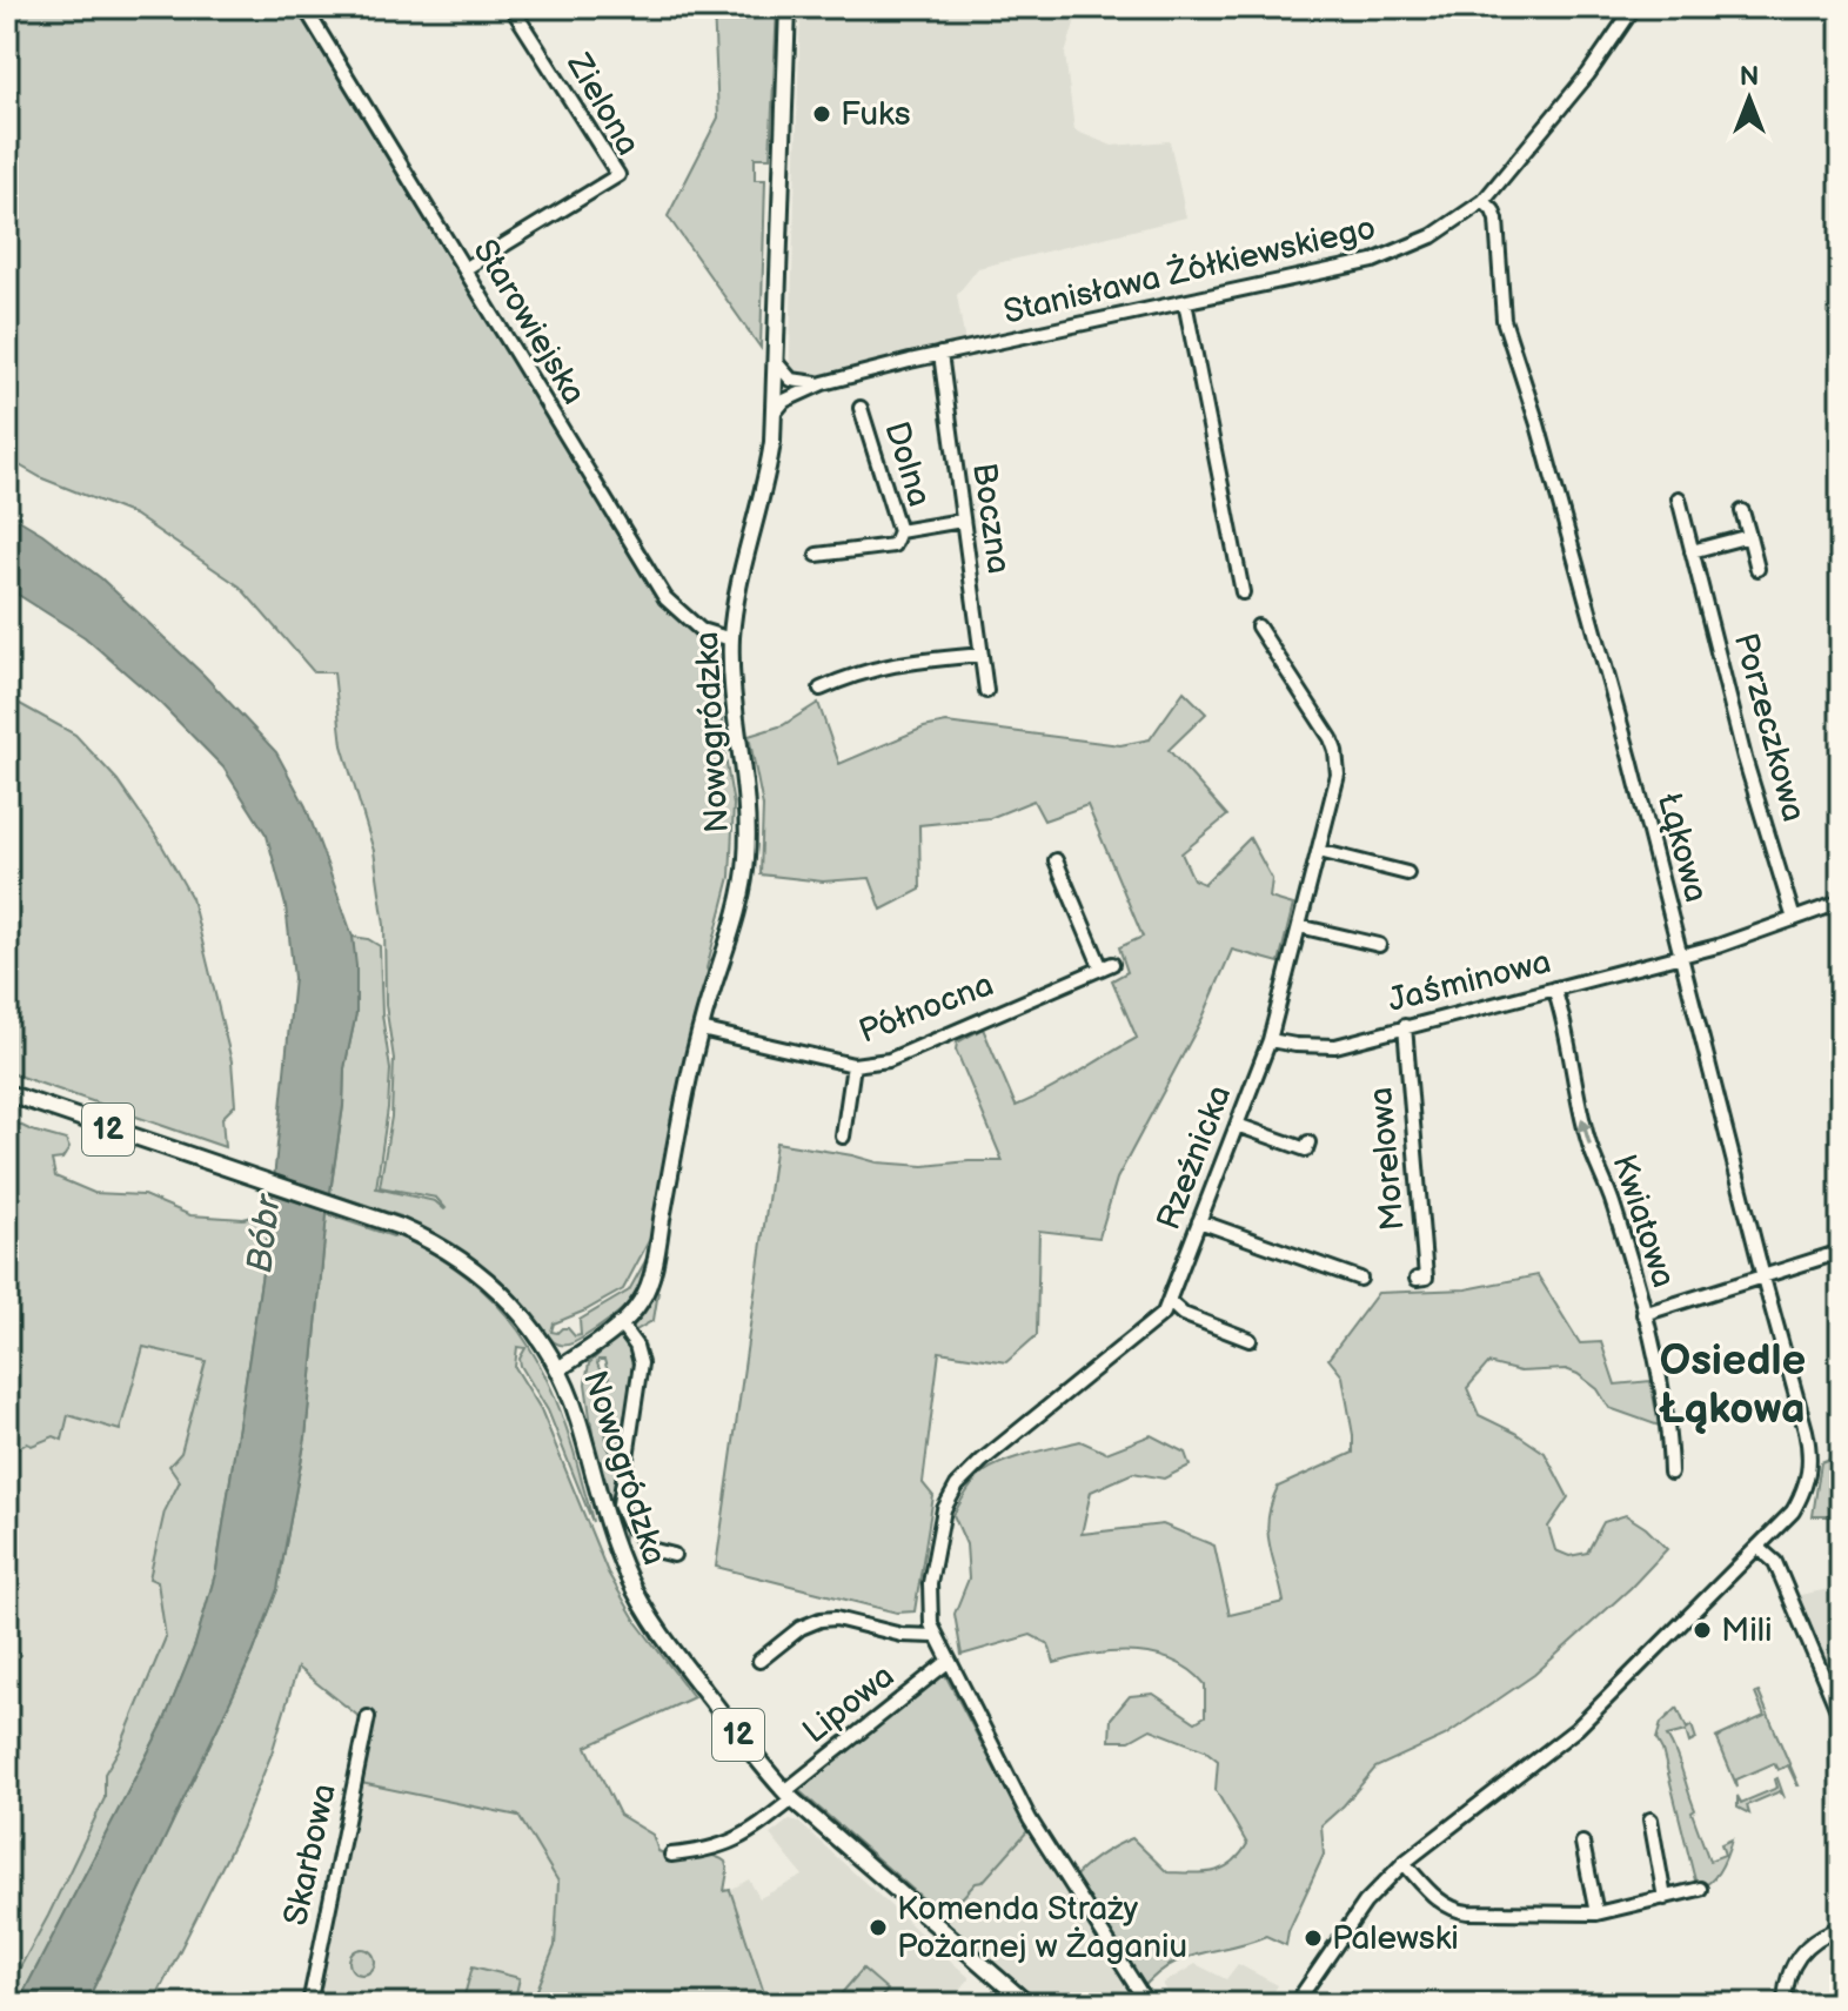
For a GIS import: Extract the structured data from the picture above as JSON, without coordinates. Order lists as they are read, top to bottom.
{
  "streets": {
    "main road": ["Nowogródzka", "12"],
    "street": [
      "Zielona",
      "Stanisława Żółkiewskiego",
      "Starowiejska",
      "Dolna",
      "Boczna",
      "Porzeczkowa",
      "Łąkowa",
      "Jaśminowa",
      "Północna",
      "Rzeźnicka",
      "Morelowa",
      "Kwiatowa",
      "Lipowa",
      "Skarbowa"
    ]
  },
  "crossings": [
    ["Zielona", "Starowiejska"],
    ["Stanisława Żółkiewskiego", "Boczna"],
    ["Stanisława Żółkiewskiego", "Nowogródzka"],
    ["Stanisława Żółkiewskiego", "Łąkowa"],
    ["Starowiejska", "Nowogródzka"],
    ["Dolna", "Boczna"],
    ["Porzeczkowa", "Jaśminowa"],
    ["Nowogródzka", "Północna"],
    ["Nowogródzka", "12"],
    ["Nowogródzka", "Lipowa"],
    ["Łąkowa", "Jaśminowa"],
    ["Jaśminowa", "Rzeźnicka"],
    ["Jaśminowa", "Morelowa"],
    ["Jaśminowa", "Kwiatowa"],
    ["Rzeźnicka", "Lipowa"]
  ],
  "one_way": ["Kwiatowa"],
  "districts": ["Osiedle Łąkowa"],
  "water": ["Bóbr"],
  "places": [
    "Fuks",
    "Mili",
    "Komenda Straży Pożarnej w Żaganiu",
    "Palewski"
  ],
  "north": "top"
}
